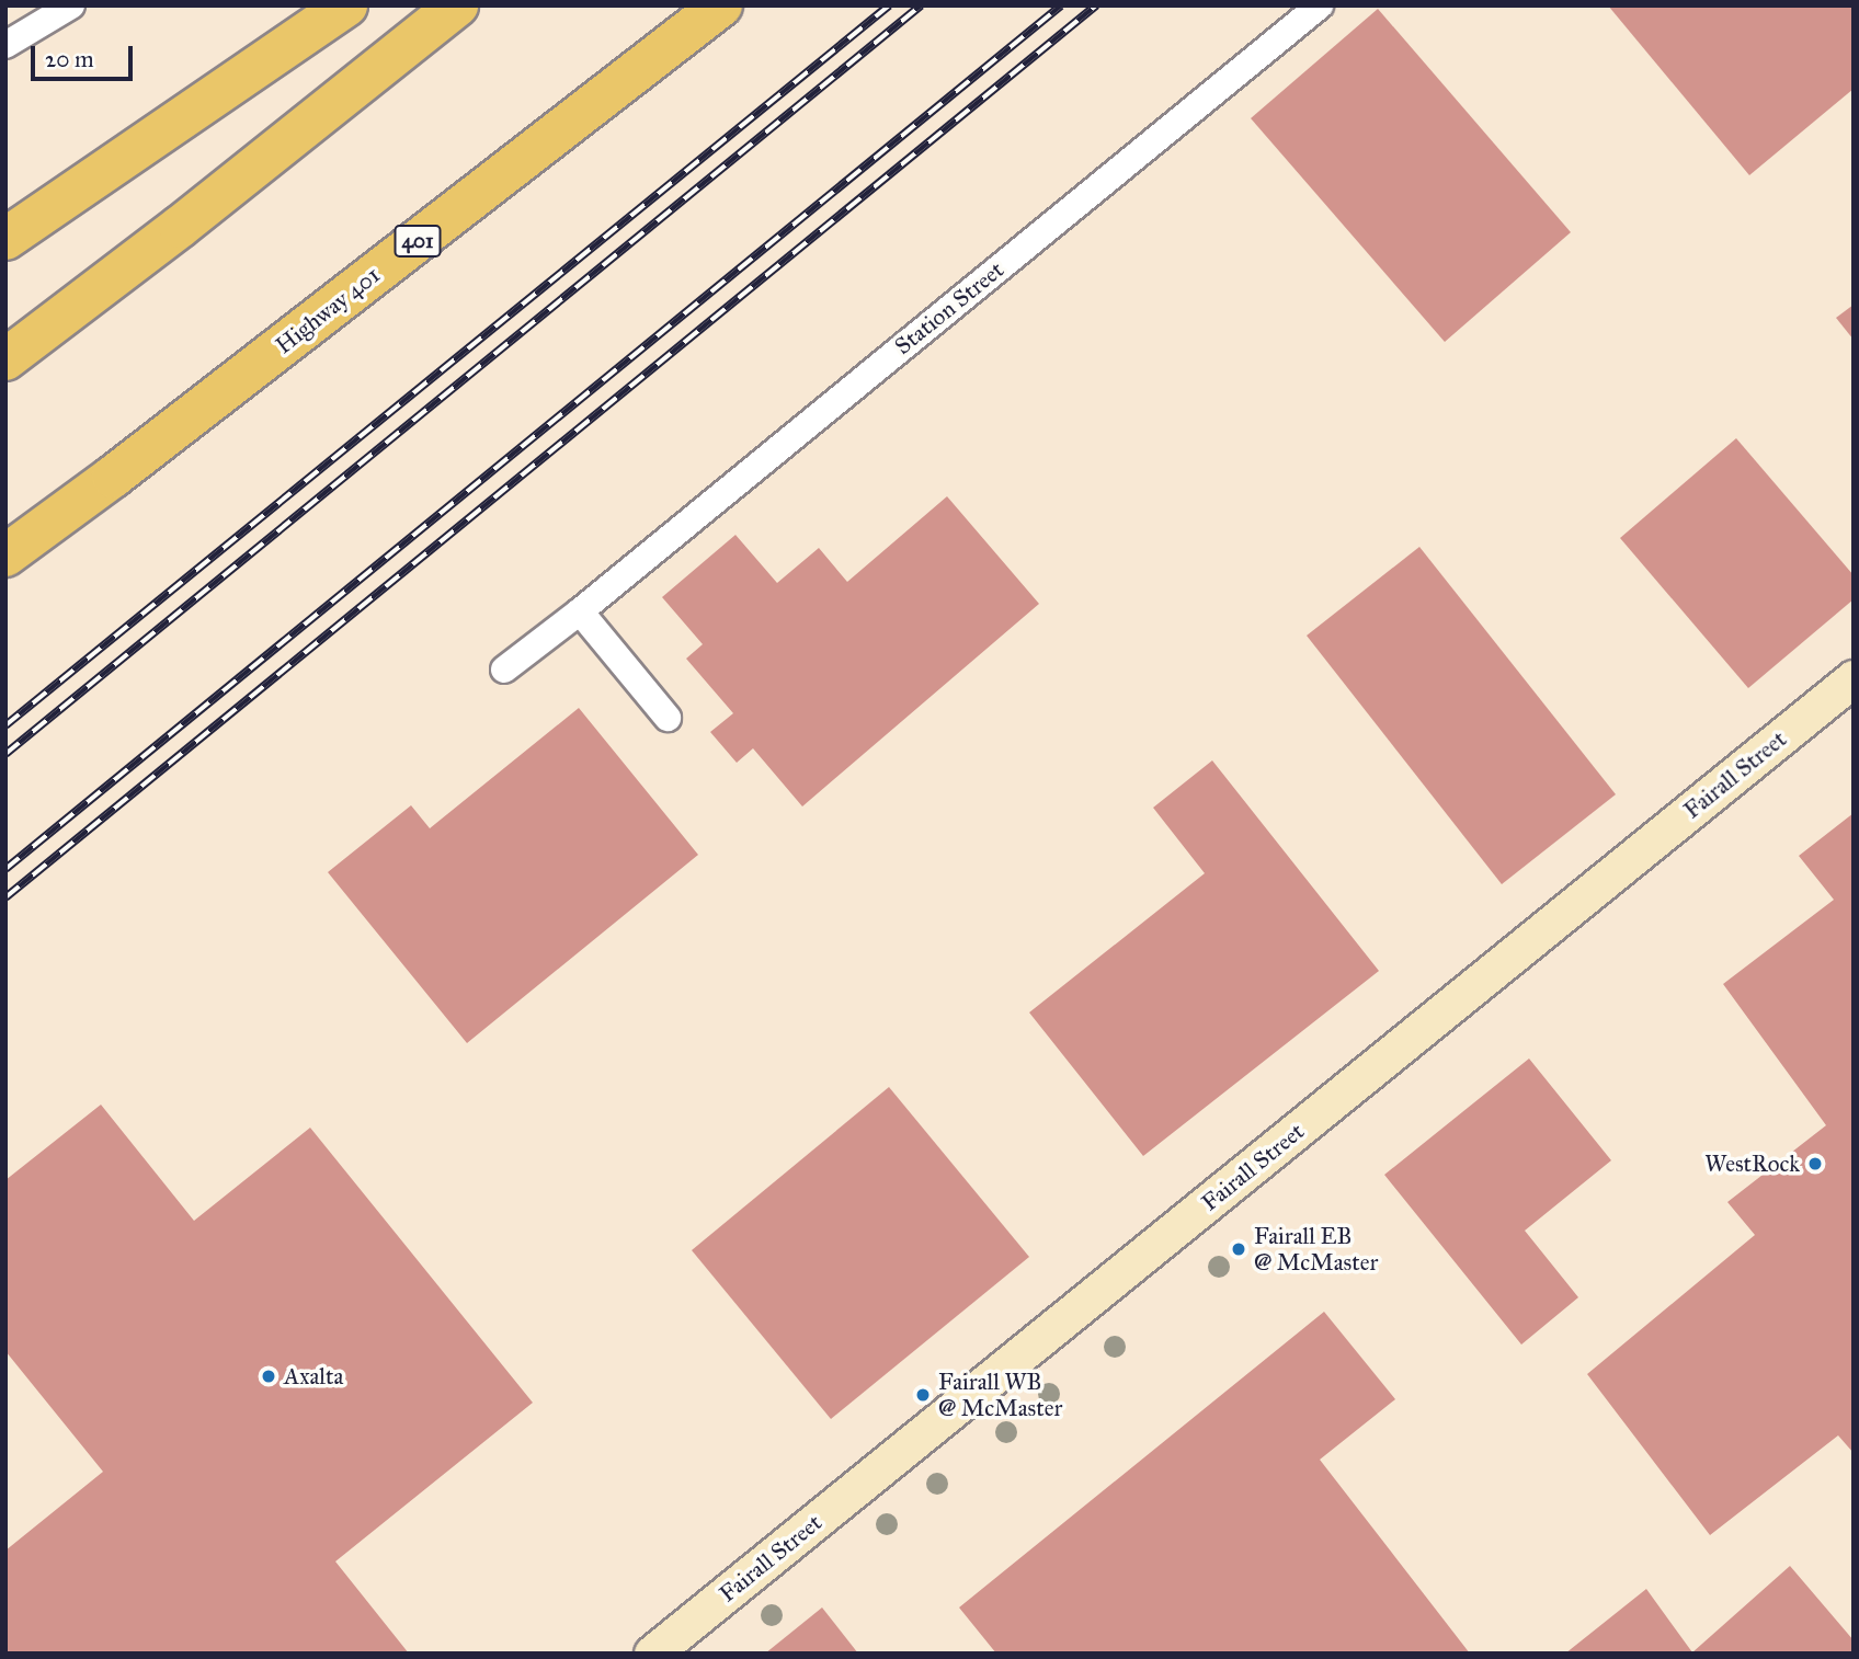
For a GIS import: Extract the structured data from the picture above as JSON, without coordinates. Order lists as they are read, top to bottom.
{
  "streets": {
    "highway": ["401", "Highway 401"],
    "street": ["Station Street", "Fairall Street"]
  },
  "places": [
    "WestRock",
    "Fairall EB @ McMaster",
    "Axalta",
    "Fairall WB @ McMaster"
  ],
  "scale_bar": "20 m"
}
